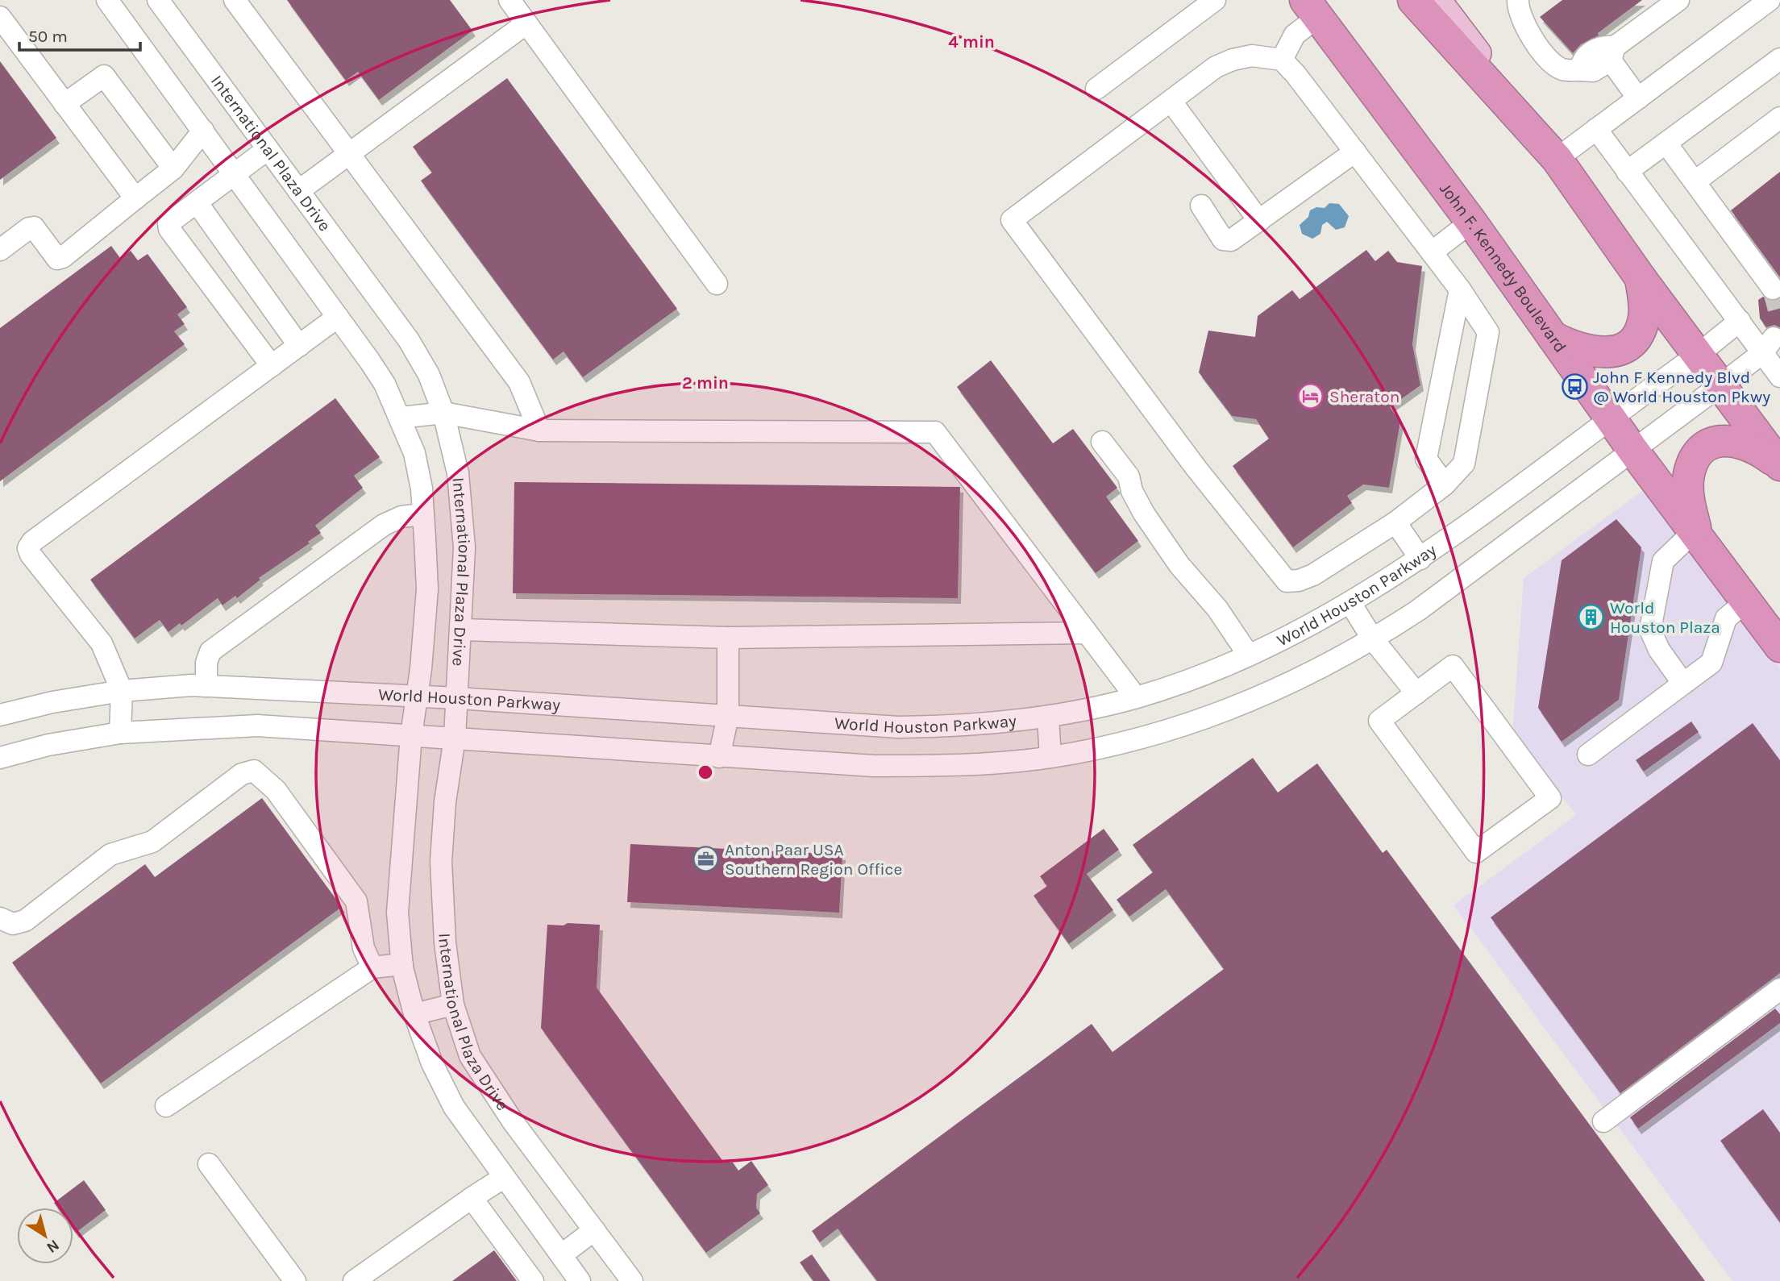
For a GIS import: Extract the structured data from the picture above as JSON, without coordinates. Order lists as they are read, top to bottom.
{
  "streets": {
    "highway": ["John F. Kennedy Boulevard"],
    "street": ["International Plaza Drive", "World Houston Parkway"]
  },
  "crossings": [
    ["International Plaza Drive", "World Houston Parkway"],
    ["John F. Kennedy Boulevard", "World Houston Parkway"]
  ],
  "places": {
    "bus stop": ["John F Kennedy Blvd @ World Houston Pkwy"],
    "hotel": ["Sheraton"],
    "building": ["World Houston Plaza"],
    "office": ["Anton Paar USA Southern Region Office"]
  },
  "scale_bar": "50 m",
  "north": "bottom right",
  "rings": ["4 min", "2 min"]
}
